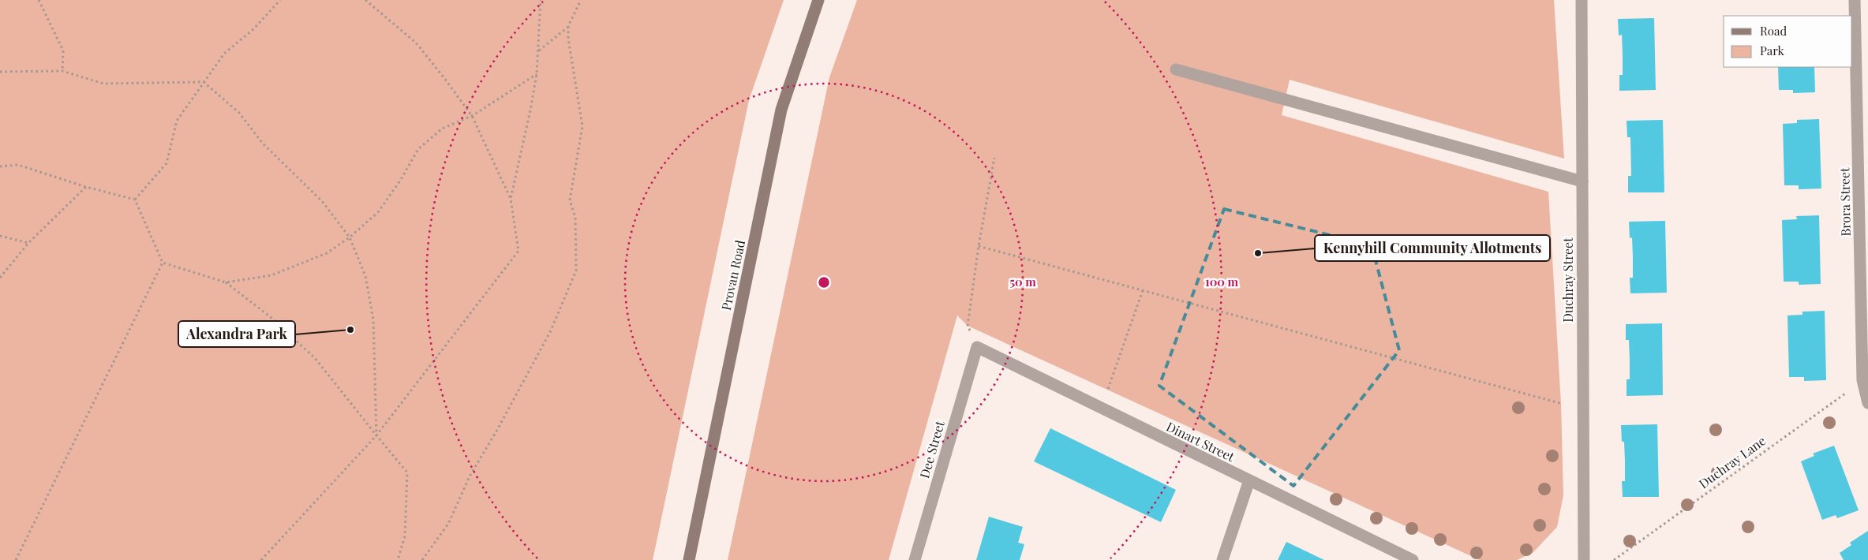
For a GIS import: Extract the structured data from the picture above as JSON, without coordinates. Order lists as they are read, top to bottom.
{
  "streets": {
    "street": [
      "Brora Street",
      "Provan Road",
      "Duchray Street",
      "Dinart Street",
      "Dee Street"
    ],
    "path": ["Duchray Lane"]
  },
  "crossings": [
    ["Brora Street", "Duchray Lane"],
    ["Dinart Street", "Dee Street"]
  ],
  "places": ["Kennyhill Community Allotments", "Alexandra Park"],
  "legend": ["Road", "Park"],
  "rings": ["50 m", "100 m"]
}
